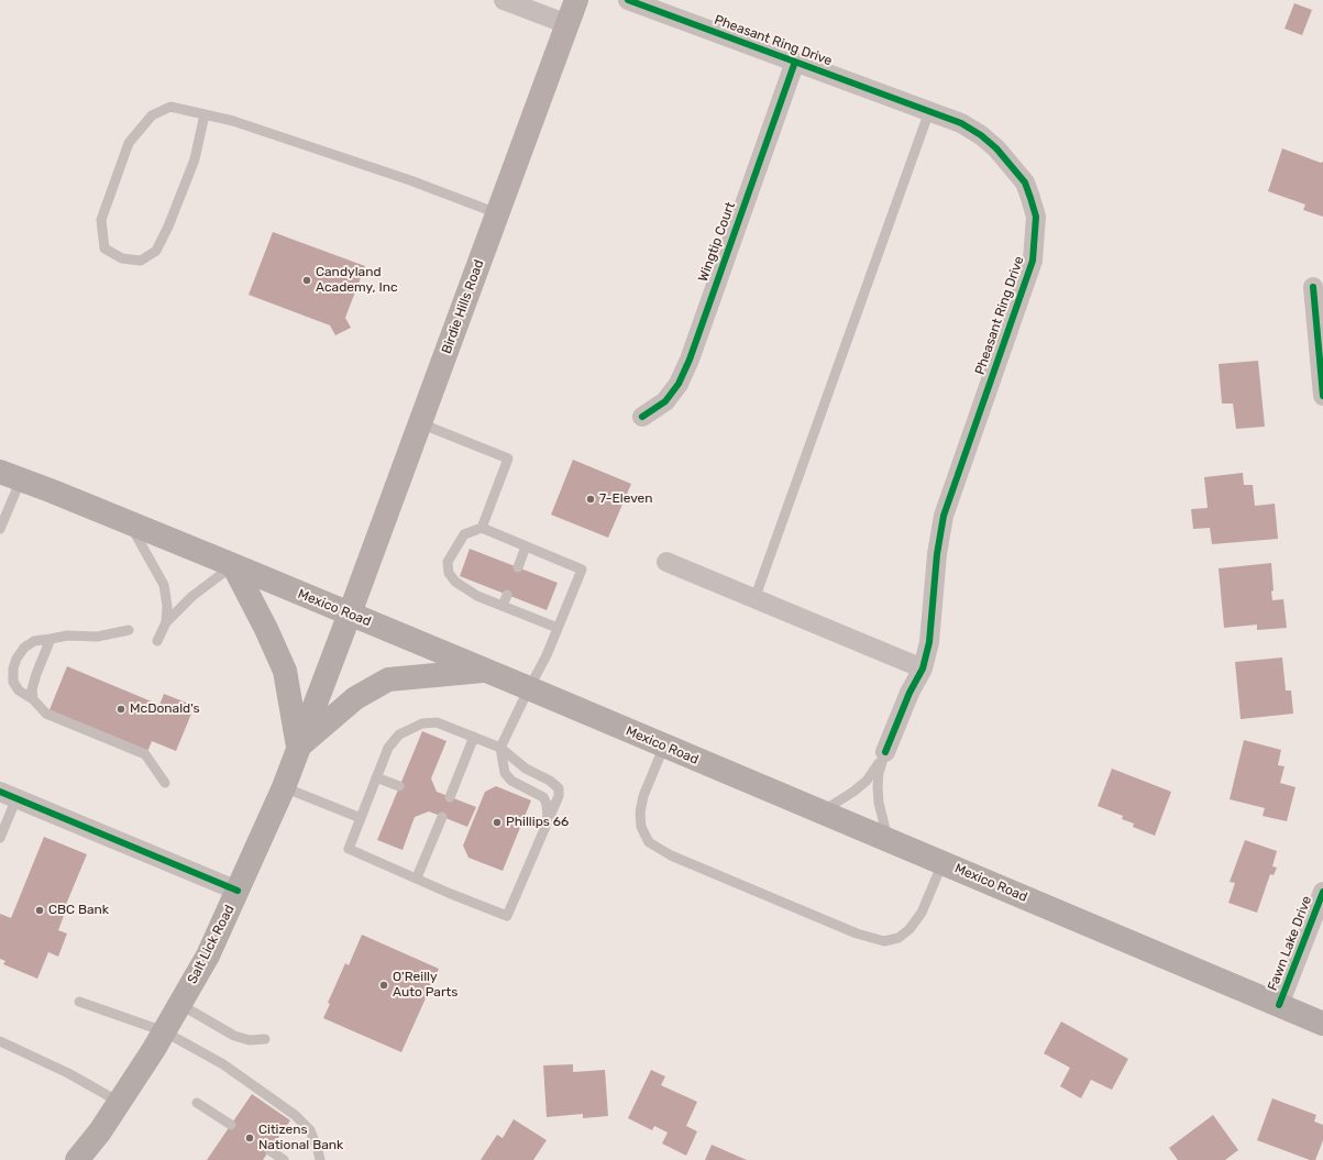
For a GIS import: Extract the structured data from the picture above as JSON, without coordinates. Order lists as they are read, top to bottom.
{
  "streets": {
    "main road": ["Birdie Hills Road", "Mexico Road", "Salt Lick Road"],
    "street": ["Pheasant Ring Drive", "Wingtip Court", "Fawn Lake Drive"]
  },
  "crossings": [
    ["Pheasant Ring Drive", "Wingtip Court"],
    ["Birdie Hills Road", "Mexico Road"],
    ["Birdie Hills Road", "Salt Lick Road"],
    ["Mexico Road", "Fawn Lake Drive"],
    ["Mexico Road", "Salt Lick Road"]
  ],
  "places": [
    "Candyland Academy, Inc",
    "7-Eleven",
    "McDonald's",
    "Phillips 66",
    "CBC Bank",
    "O'Reilly Auto Parts",
    "Citizens National Bank"
  ]
}
